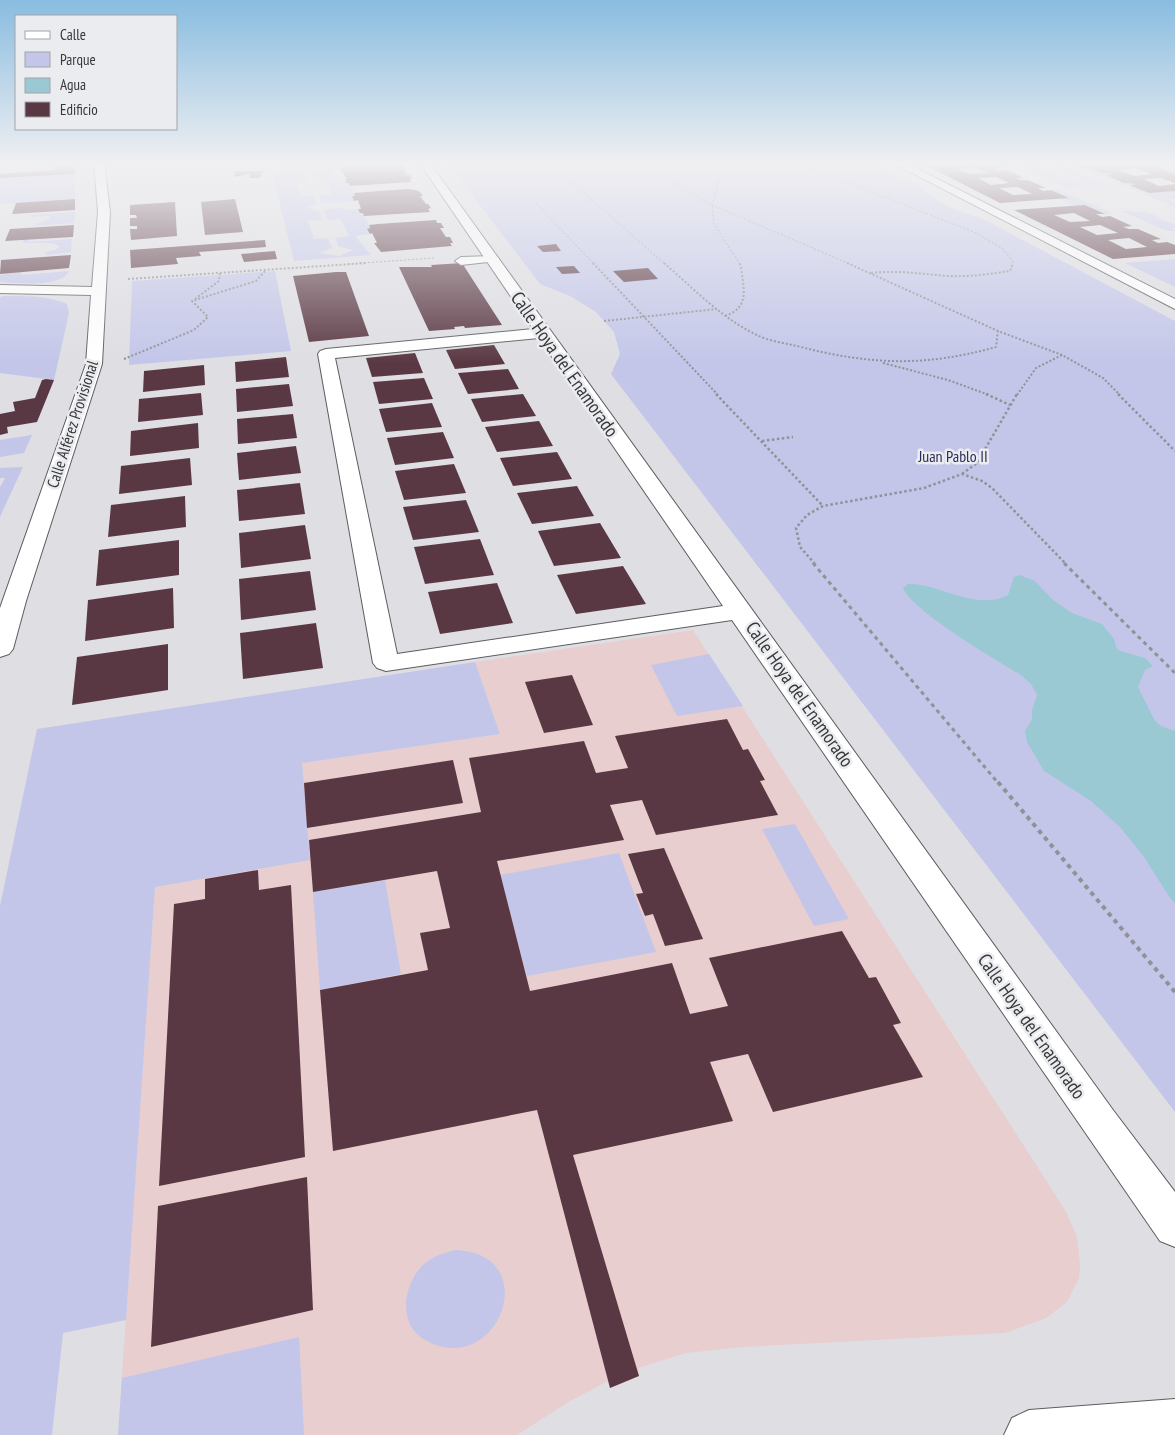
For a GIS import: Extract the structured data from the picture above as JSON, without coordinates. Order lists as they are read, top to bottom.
{
  "streets": {
    "street": ["Calle Hoya del Enamorado", "Calle Alférez Provisional"]
  },
  "parks": ["Juan Pablo II"],
  "legend": [
    "Calle",
    "Parque",
    "Agua",
    "Edificio"
  ]
}
